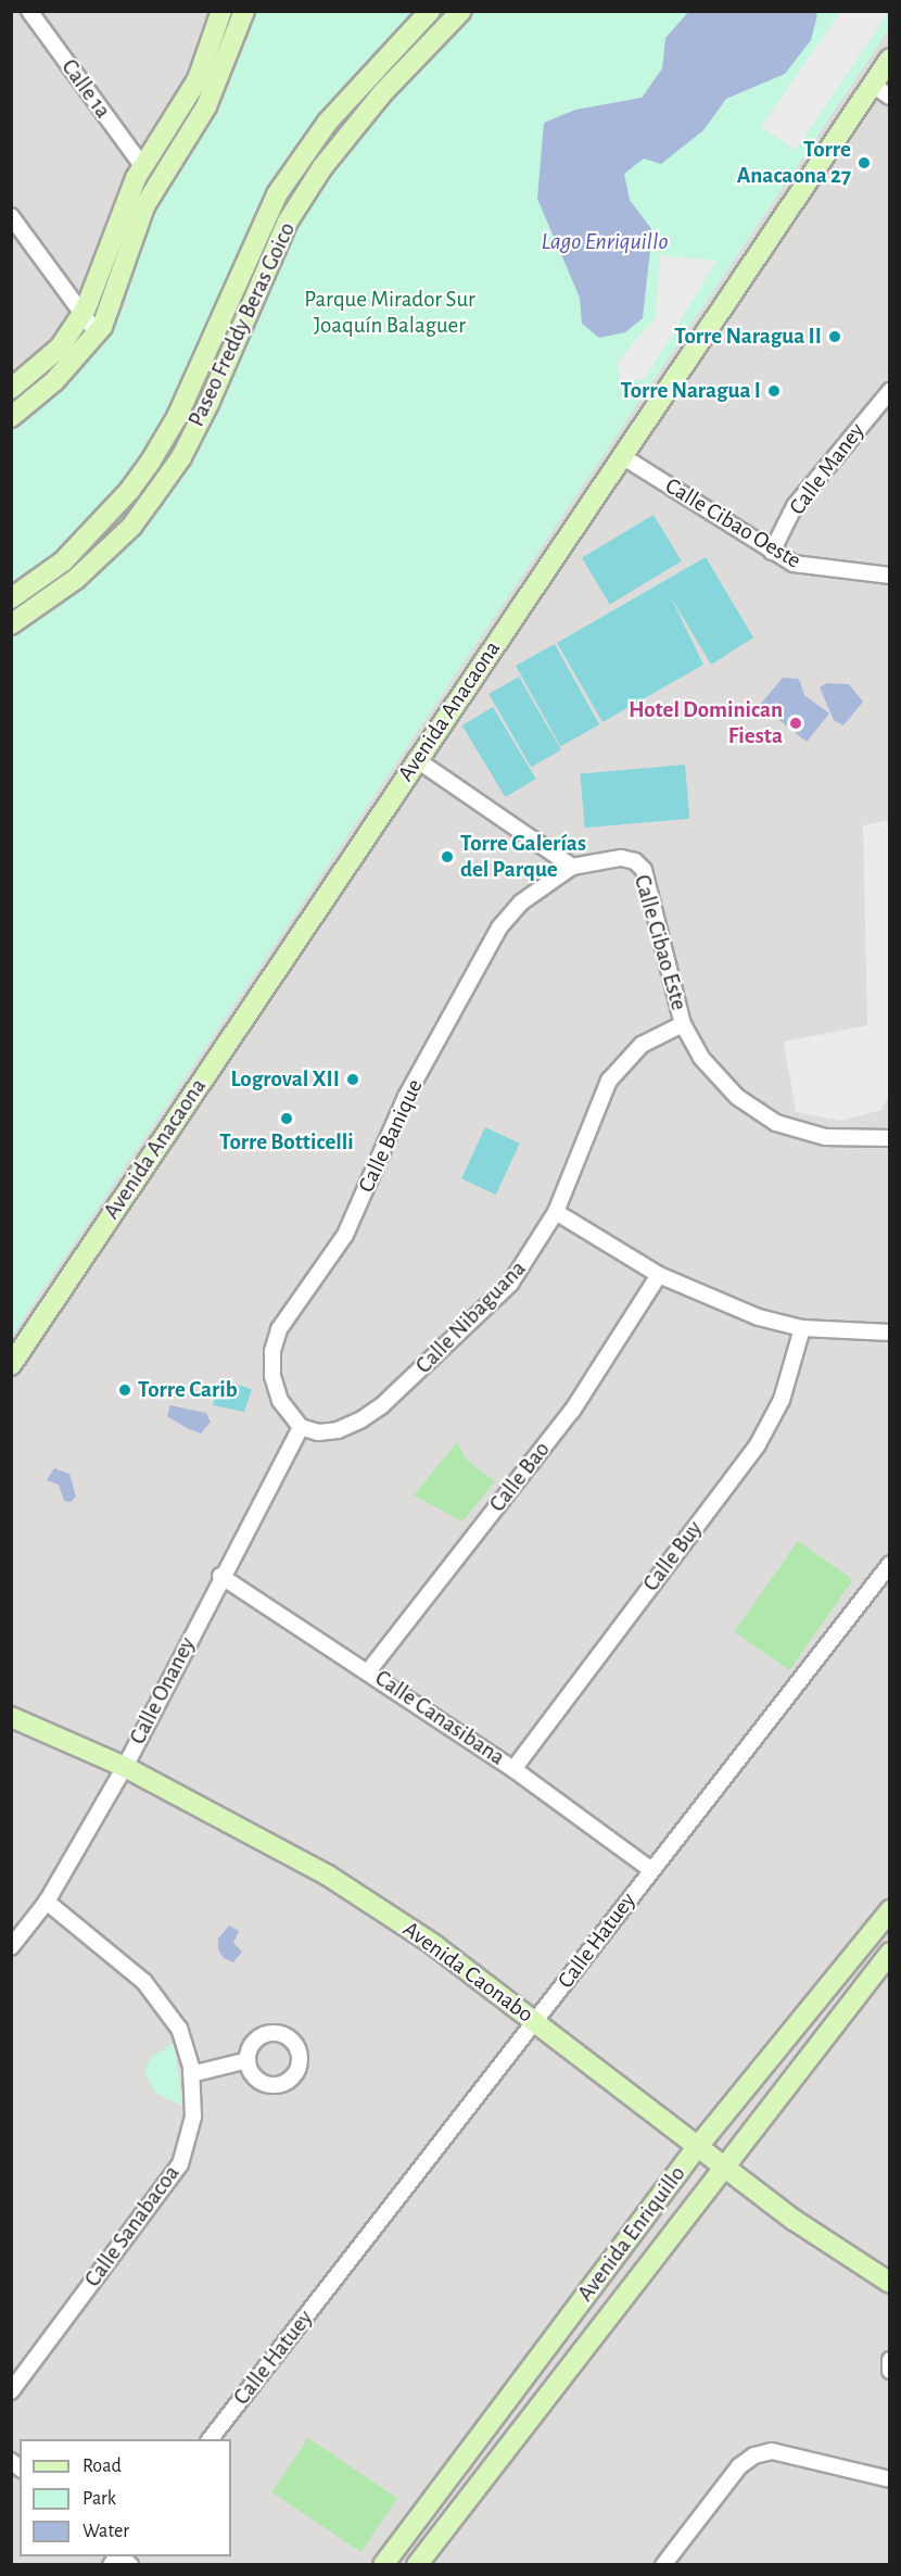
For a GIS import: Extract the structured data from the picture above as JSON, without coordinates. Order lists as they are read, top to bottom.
{
  "streets": {
    "street": [
      "Calle 1a",
      "Paseo Freddy Beras Goico",
      "Calle Maney",
      "Calle Cibao Oeste",
      "Avenida Anacaona",
      "Calle Cibao Este",
      "Calle Banique",
      "Calle Nibaguana",
      "Calle Bao",
      "Calle Buy",
      "Calle Onaney",
      "Calle Canasibana",
      "Calle Hatuey",
      "Avenida Caonabo",
      "Calle Sanabacoa",
      "Avenida Enriquillo"
    ]
  },
  "crossings": [
    ["Calle Maney", "Calle Cibao Oeste"],
    ["Calle Cibao Oeste", "Avenida Anacaona"],
    ["Calle Cibao Este", "Calle Banique"],
    ["Calle Cibao Este", "Calle Nibaguana"],
    ["Calle Banique", "Calle Nibaguana"],
    ["Calle Banique", "Calle Onaney"],
    ["Calle Nibaguana", "Calle Onaney"],
    ["Calle Bao", "Calle Canasibana"],
    ["Calle Buy", "Calle Canasibana"],
    ["Calle Onaney", "Calle Canasibana"],
    ["Calle Onaney", "Avenida Caonabo"],
    ["Calle Onaney", "Calle Sanabacoa"],
    ["Calle Canasibana", "Calle Hatuey"],
    ["Calle Hatuey", "Avenida Caonabo"],
    ["Avenida Caonabo", "Avenida Enriquillo"]
  ],
  "water": ["Lago Enriquillo"],
  "parks": ["Parque Mirador Sur Joaquín Balaguer"],
  "places": [
    "Torre Anacaona 27",
    "Torre Naragua II",
    "Torre Naragua I",
    "Hotel Dominican Fiesta",
    "Torre Galerías del Parque",
    "Logroval XII",
    "Torre Botticelli",
    "Torre Carib"
  ],
  "legend": ["Road", "Park", "Water"]
}
